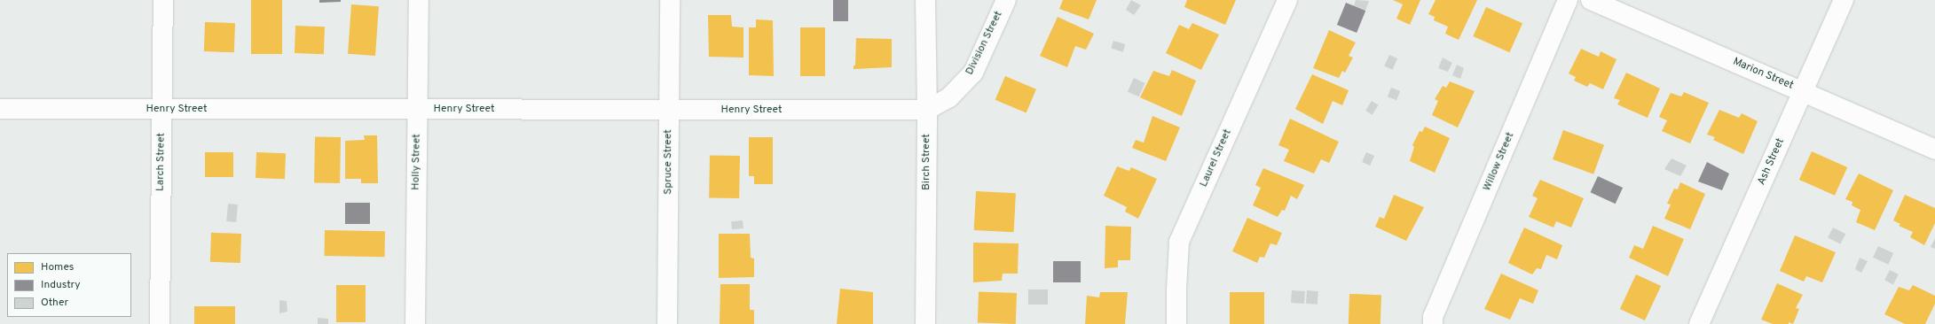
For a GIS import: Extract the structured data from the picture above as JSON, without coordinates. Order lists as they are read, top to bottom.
{
  "streets": {
    "street": [
      "Division Street",
      "Marion Street",
      "Henry Street",
      "Laurel Street",
      "Larch Street",
      "Holly Street",
      "Spruce Street",
      "Birch Street",
      "Willow Street",
      "Ash Street"
    ]
  },
  "crossings": [
    ["Division Street", "Henry Street"],
    ["Division Street", "Birch Street"],
    ["Marion Street", "Ash Street"],
    ["Henry Street", "Larch Street"],
    ["Henry Street", "Holly Street"],
    ["Henry Street", "Spruce Street"],
    ["Henry Street", "Birch Street"]
  ],
  "legend": ["Homes", "Industry", "Other"]
}
